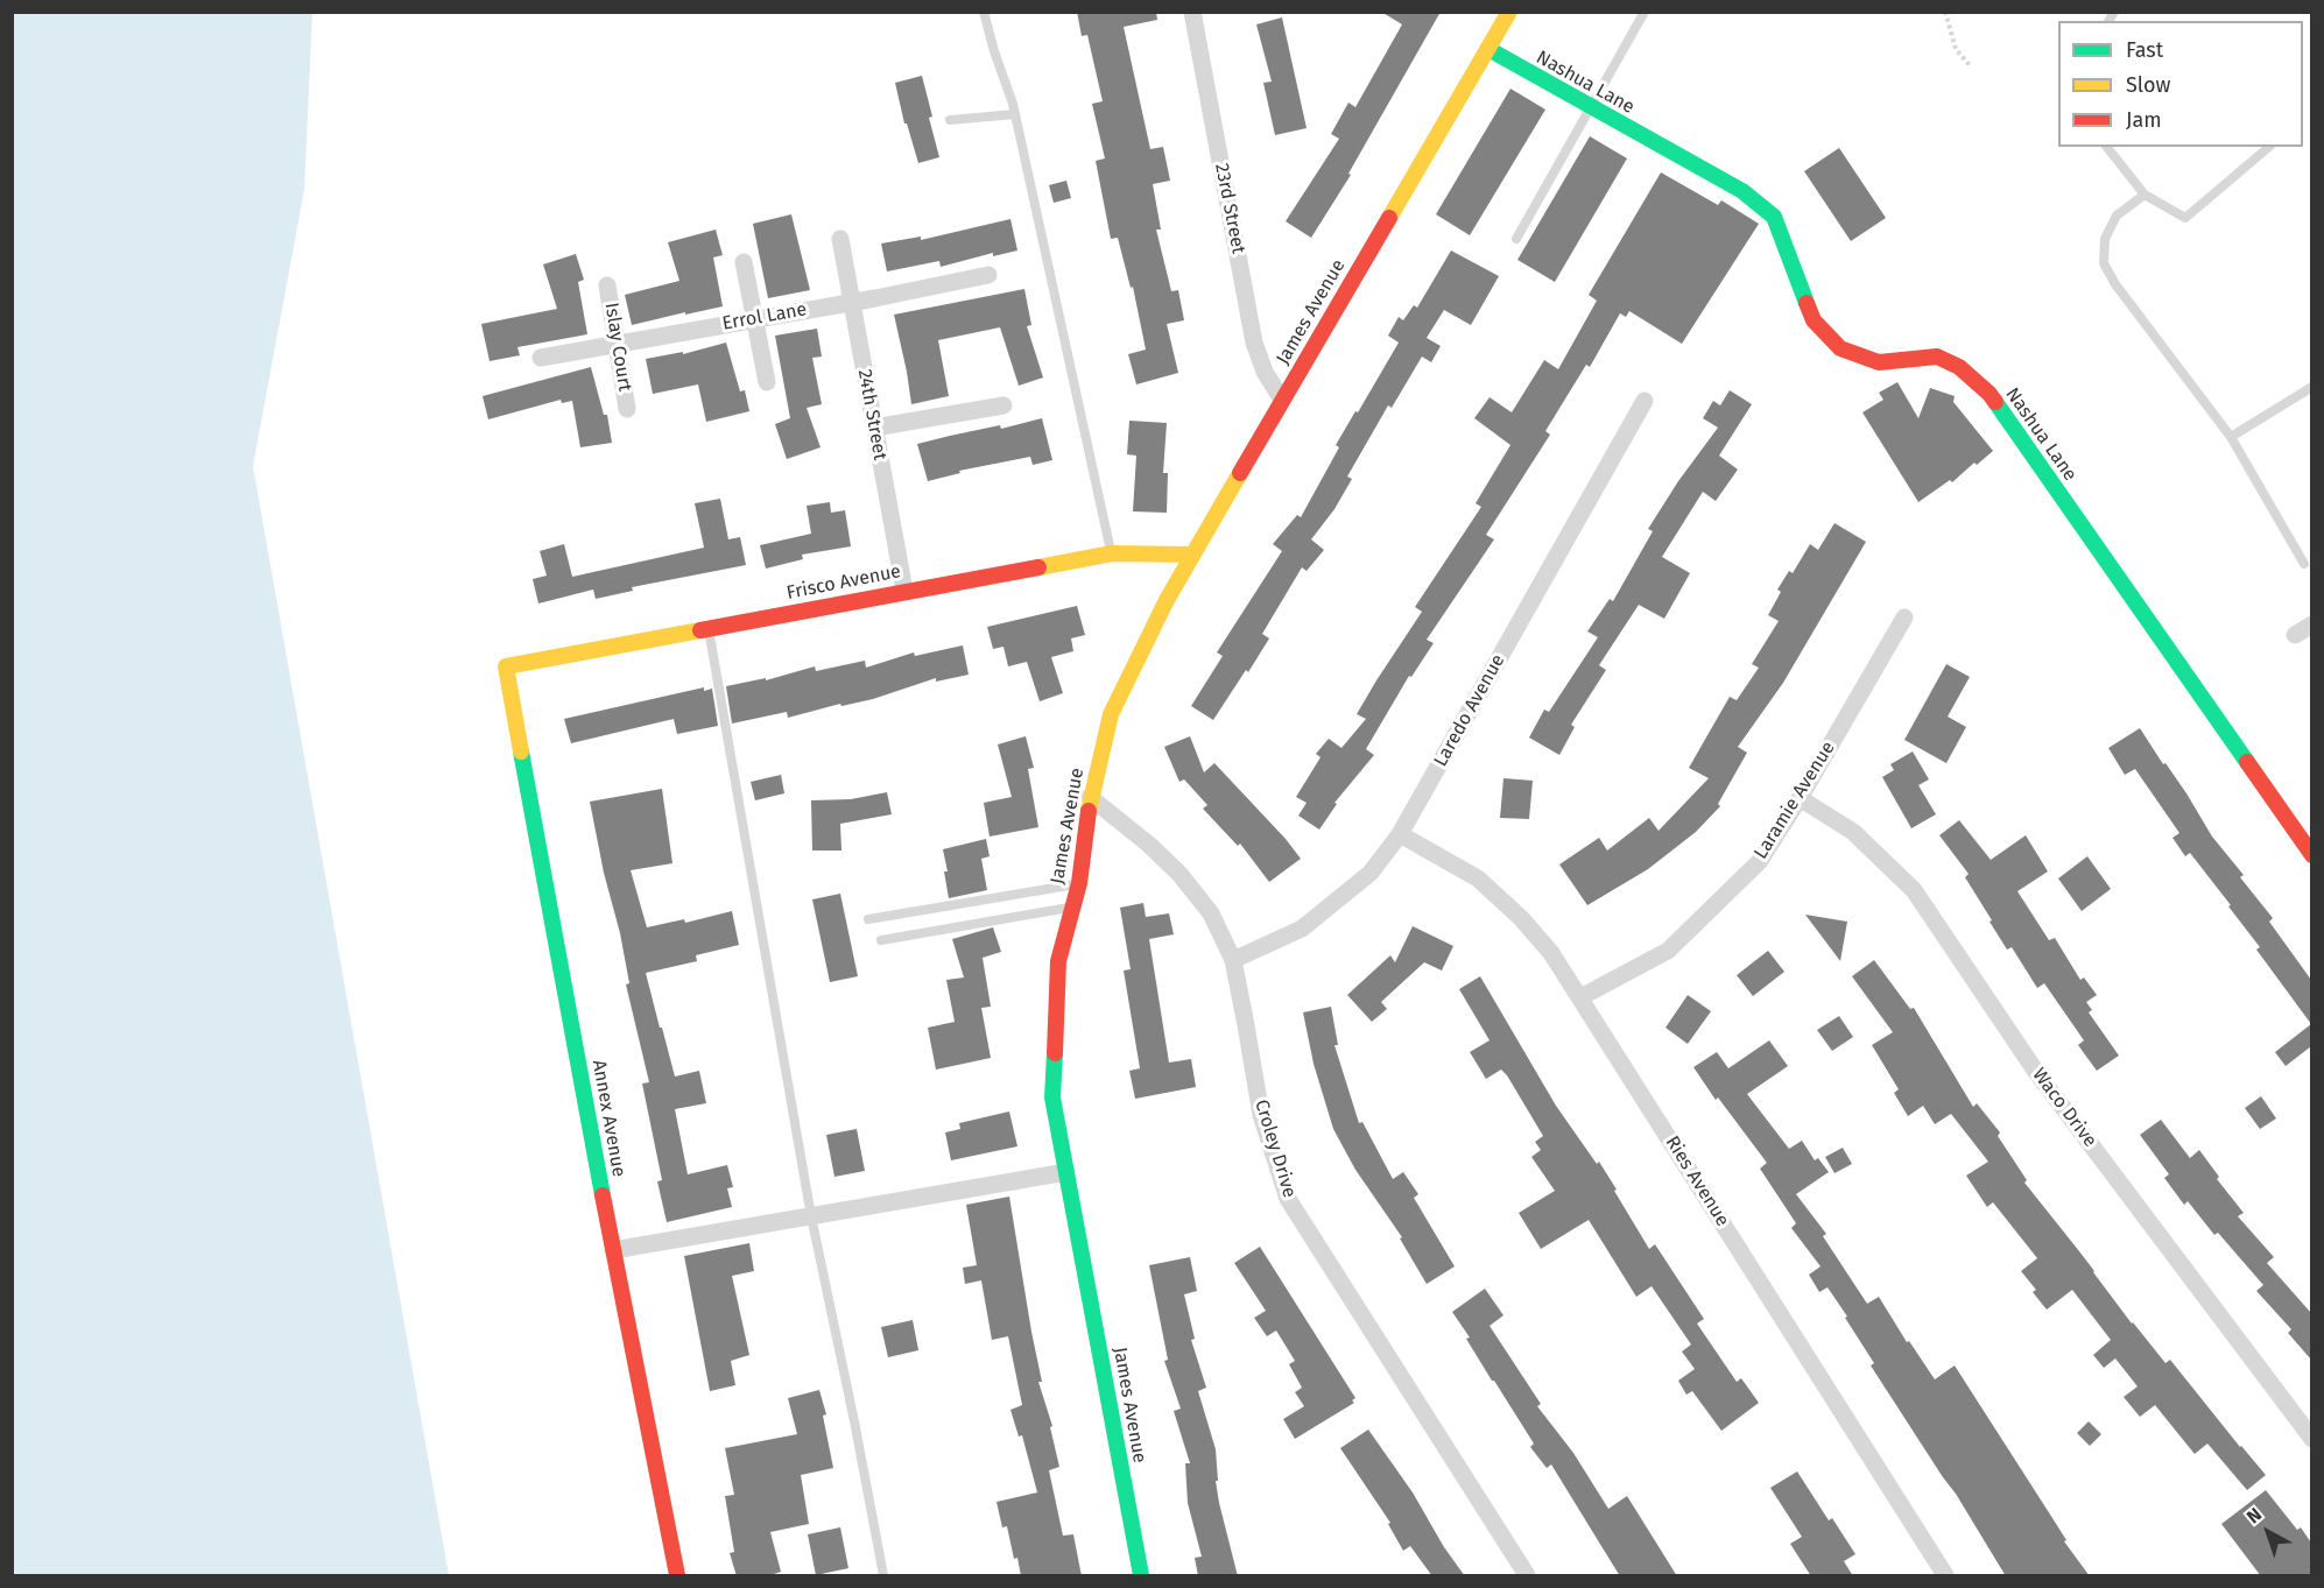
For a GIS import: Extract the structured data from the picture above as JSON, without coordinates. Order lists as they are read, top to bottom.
{
  "streets": {
    "street": [
      "Nashua Lane",
      "23rd Street",
      "James Avenue",
      "Errol Lane",
      "Islay Court",
      "24th Street",
      "Frisco Avenue",
      "Laredo Avenue",
      "Laramie Avenue",
      "Waco Drive",
      "Annex Avenue",
      "Croley Drive",
      "Ries Avenue"
    ]
  },
  "crossings": [
    ["Nashua Lane", "James Avenue"],
    ["23rd Street", "James Avenue"],
    ["James Avenue", "Frisco Avenue"],
    ["James Avenue", "Croley Drive"],
    ["Errol Lane", "Islay Court"],
    ["Errol Lane", "24th Street"],
    ["24th Street", "Frisco Avenue"],
    ["Frisco Avenue", "Annex Avenue"],
    ["Laredo Avenue", "Croley Drive"],
    ["Laredo Avenue", "Ries Avenue"],
    ["Laramie Avenue", "Waco Drive"],
    ["Laramie Avenue", "Ries Avenue"]
  ],
  "legend": ["Fast", "Slow", "Jam"],
  "north": "top left"
}
